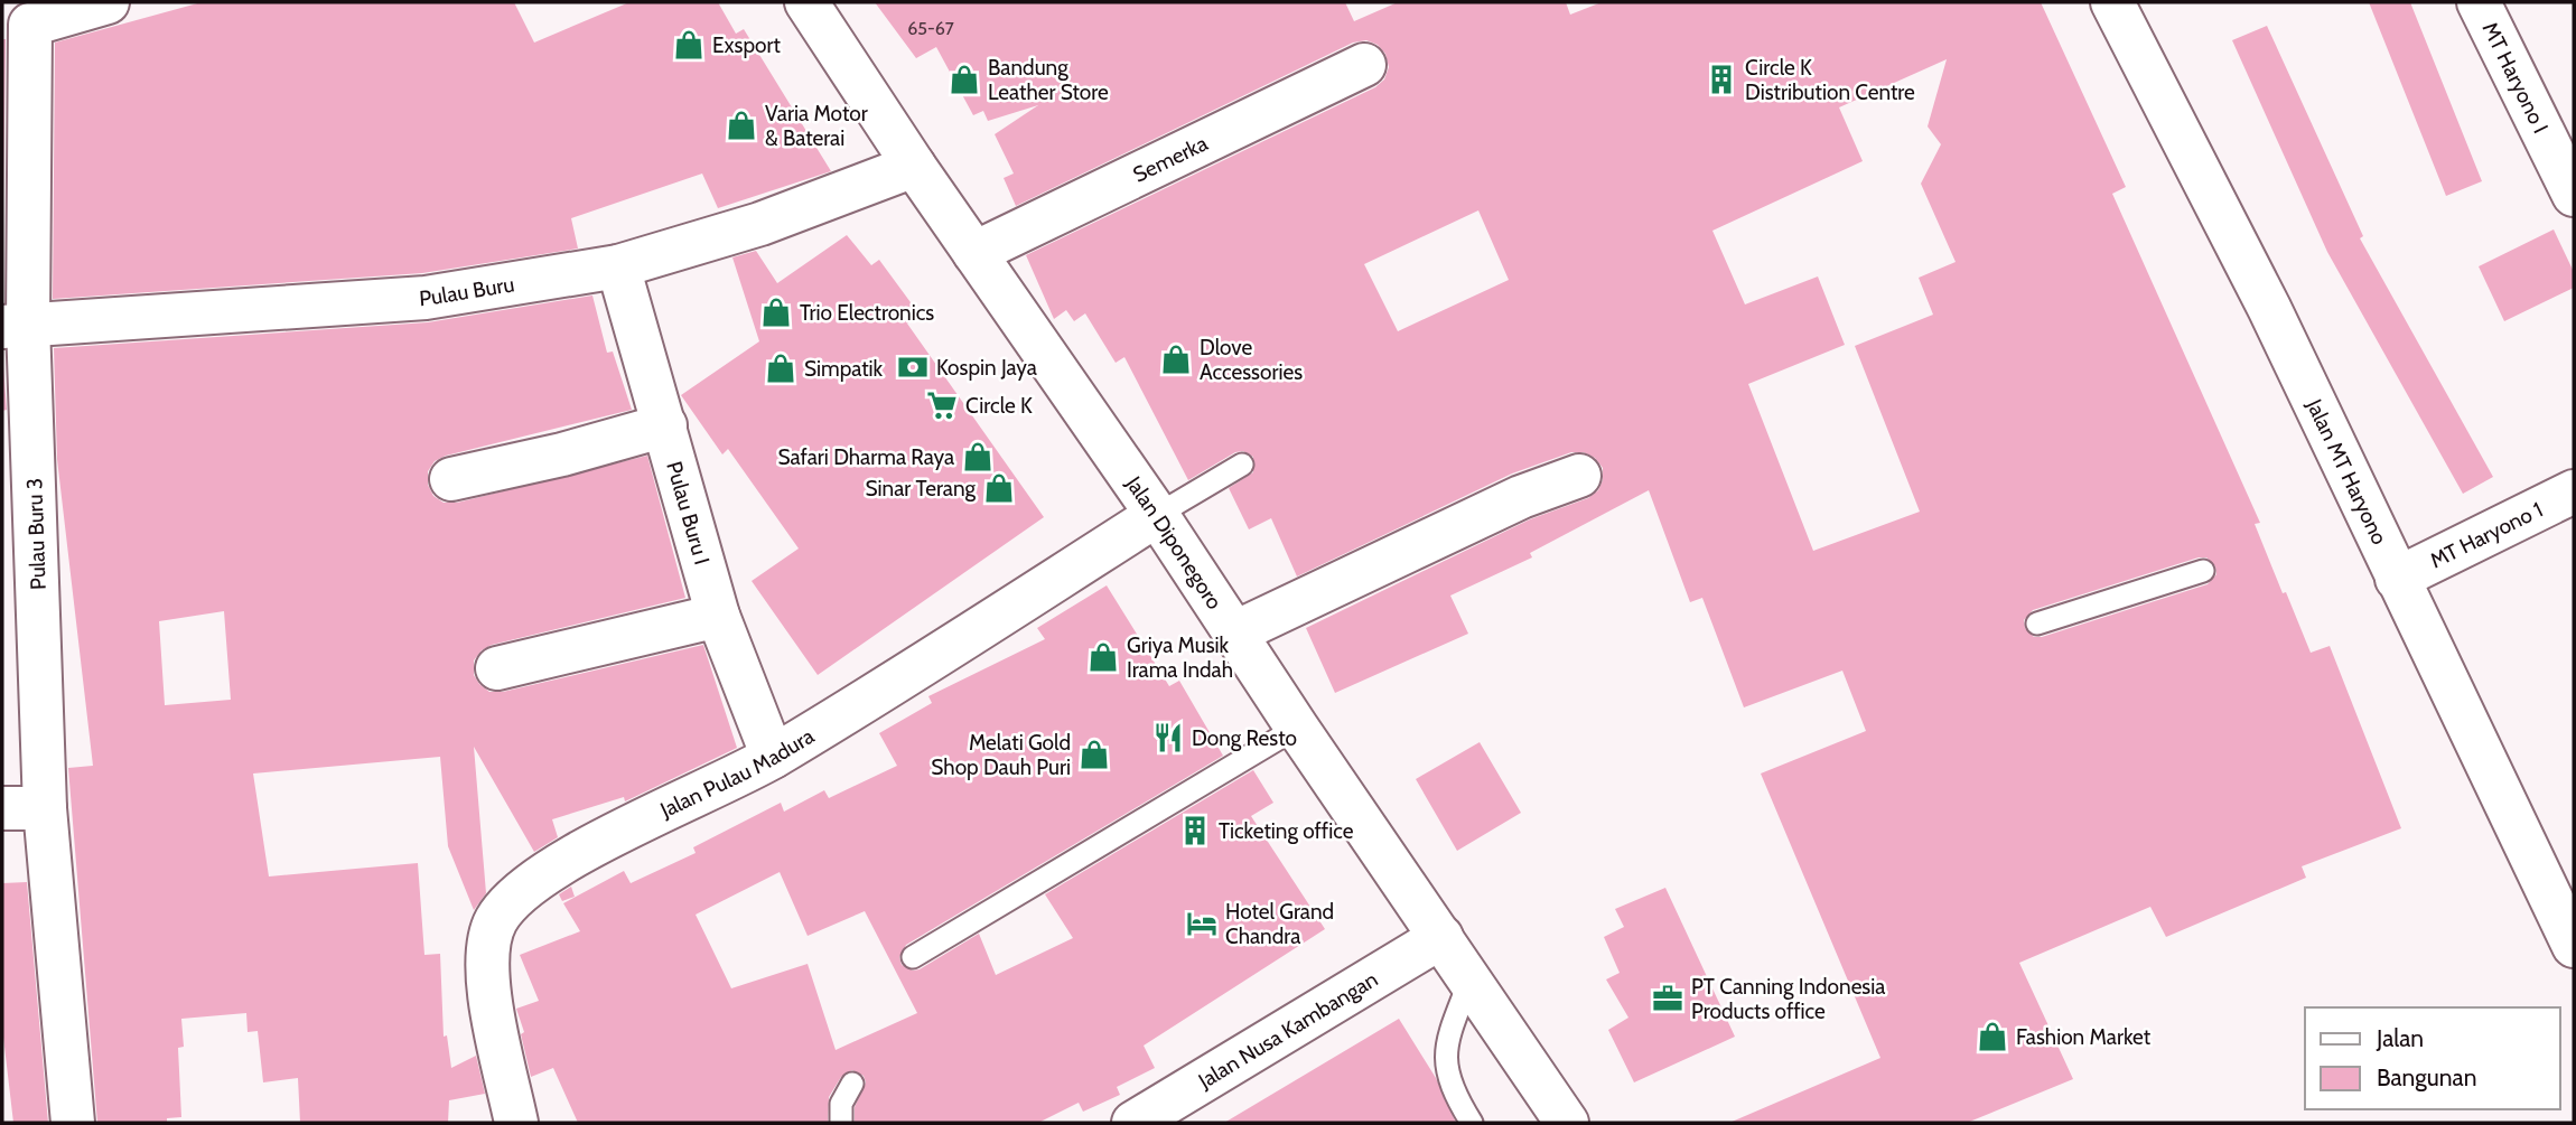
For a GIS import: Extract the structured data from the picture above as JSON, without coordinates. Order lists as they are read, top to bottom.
{
  "streets": {
    "street": [
      "MT Haryono I",
      "Semerka",
      "Pulau Buru",
      "Jalan MT Haryono",
      "Pulau Buru I",
      "Pulau Buru 3",
      "MT Haryono 1",
      "Jalan Diponegoro",
      "Jalan Pulau Madura",
      "Jalan Nusa Kambangan"
    ]
  },
  "crossings": [
    ["Semerka", "Jalan Diponegoro"],
    ["Pulau Buru", "Pulau Buru I"],
    ["Pulau Buru", "Pulau Buru 3"],
    ["Pulau Buru", "Jalan Diponegoro"],
    ["Jalan MT Haryono", "MT Haryono 1"],
    ["Pulau Buru I", "Jalan Pulau Madura"],
    ["Jalan Diponegoro", "Jalan Pulau Madura"],
    ["Jalan Diponegoro", "Jalan Nusa Kambangan"]
  ],
  "places": {
    "shop": [
      "Exsport",
      "Bandung Leather Store",
      "Varia Motor & Baterai",
      "Trio Electronics",
      "Dlove Accessories",
      "Simpatik",
      "Safari Dharma Raya",
      "Sinar Terang",
      "Griya Musik Irama Indah",
      "Melati Gold Shop Dauh Puri",
      "Fashion Market"
    ],
    "building": ["Circle K Distribution Centre", "Ticketing office"],
    "bank": ["Kospin Jaya"],
    "supermarket": ["Circle K"],
    "restaurant": ["Dong Resto"],
    "hotel": ["Hotel Grand Chandra"],
    "office": ["PT Canning Indonesia Products office"]
  },
  "house_numbers": ["65-67"],
  "legend": ["Jalan", "Bangunan"]
}
